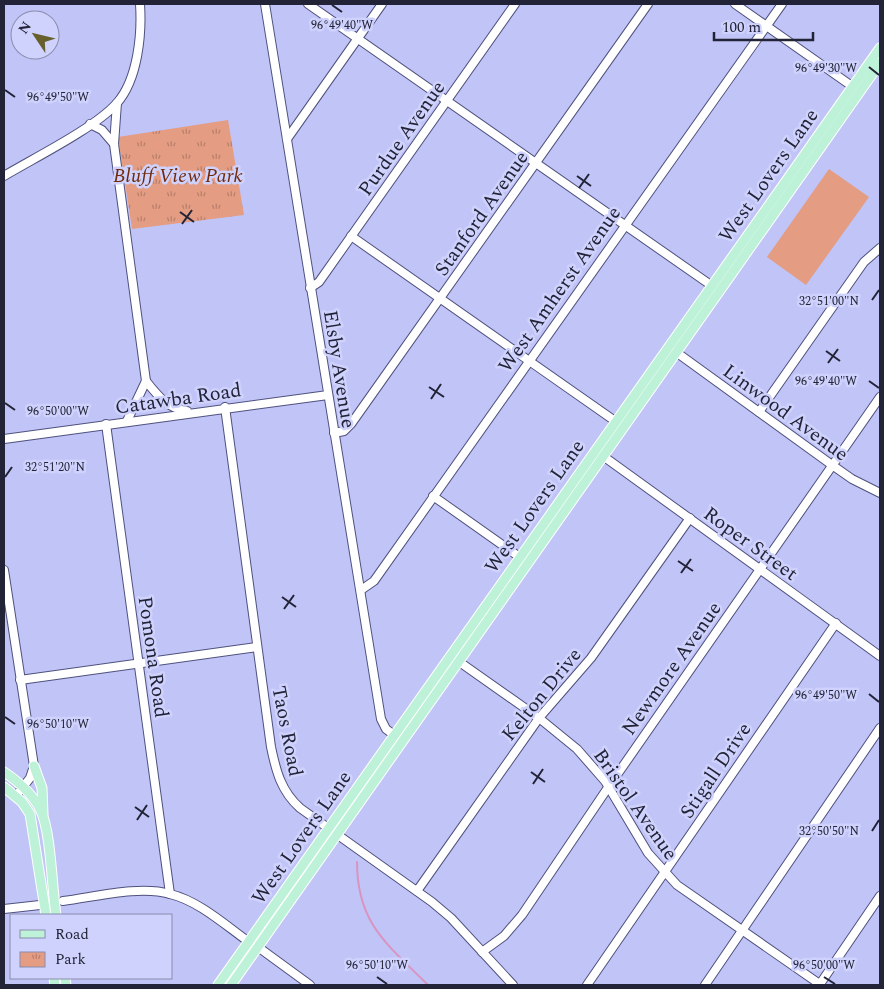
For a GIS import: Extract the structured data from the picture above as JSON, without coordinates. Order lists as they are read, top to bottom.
{
  "streets": {
    "main road": ["West Lovers Lane"],
    "street": [
      "Purdue Avenue",
      "Stanford Avenue",
      "West Amherst Avenue",
      "Elsby Avenue",
      "Catawba Road",
      "Linwood Avenue",
      "Roper Street",
      "Pomona Road",
      "Newmore Avenue",
      "Kelton Drive",
      "Taos Road",
      "Stigall Drive",
      "Bristol Avenue"
    ]
  },
  "crossings": [
    ["Purdue Avenue", "Elsby Avenue"],
    ["West Lovers Lane", "Elsby Avenue"],
    ["West Lovers Lane", "Linwood Avenue"],
    ["West Lovers Lane", "Roper Street"],
    ["West Lovers Lane", "Taos Road"],
    ["West Lovers Lane", "Bristol Avenue"],
    ["Stanford Avenue", "Elsby Avenue"],
    ["West Amherst Avenue", "Elsby Avenue"],
    ["Elsby Avenue", "Catawba Road"],
    ["Catawba Road", "Pomona Road"],
    ["Catawba Road", "Taos Road"],
    ["Linwood Avenue", "Newmore Avenue"],
    ["Roper Street", "Newmore Avenue"],
    ["Roper Street", "Kelton Drive"],
    ["Roper Street", "Stigall Drive"],
    ["Newmore Avenue", "Taos Road"],
    ["Newmore Avenue", "Bristol Avenue"],
    ["Kelton Drive", "Taos Road"],
    ["Kelton Drive", "Bristol Avenue"],
    ["Stigall Drive", "Bristol Avenue"]
  ],
  "parks": ["Bluff View Park"],
  "legend": ["Road", "Park"],
  "scale_bar": "100 m",
  "north": "top left",
  "coordinates": [
    "96°49'40\"W",
    "96°49'30\"W",
    "96°49'50\"W",
    "32°51'00\"N",
    "96°50'00\"W",
    "32°51'20\"N",
    "96°50'10\"W",
    "32°50'50\"N"
  ]
}
